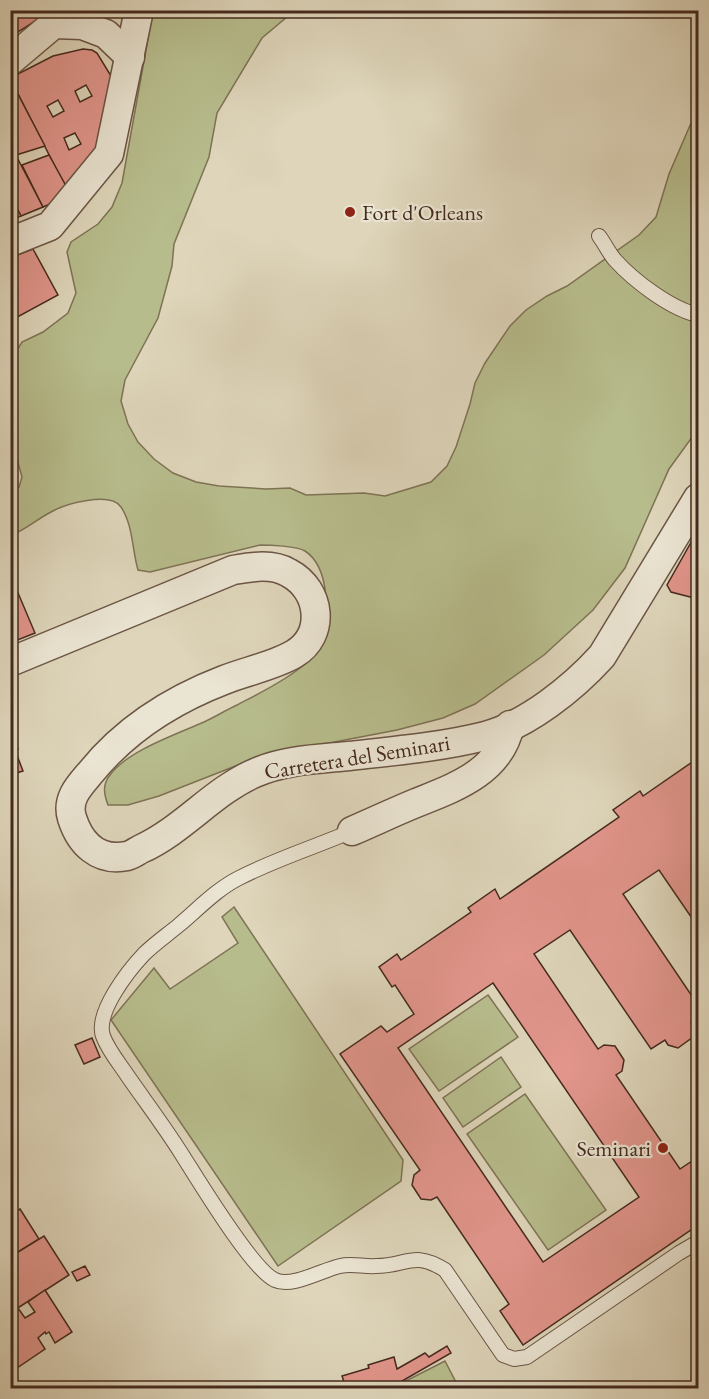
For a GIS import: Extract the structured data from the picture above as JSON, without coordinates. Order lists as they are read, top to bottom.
{
  "streets": {
    "street": ["Carretera del Seminari"]
  },
  "places": ["Fort d'Orleans", "Seminari"]
}
